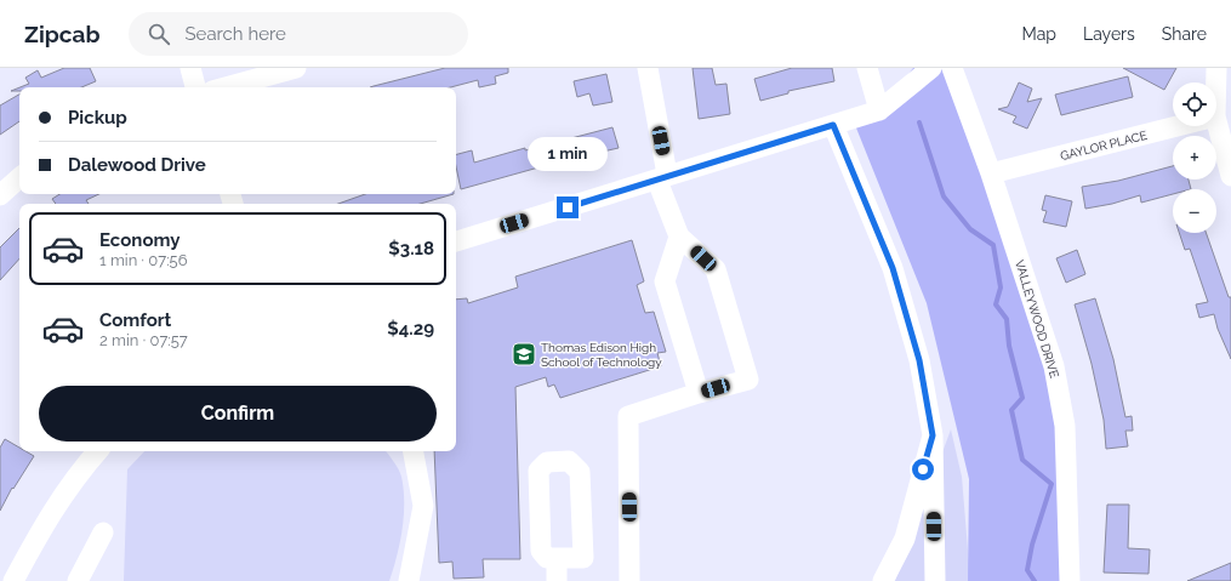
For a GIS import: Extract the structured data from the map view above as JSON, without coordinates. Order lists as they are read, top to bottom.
{
  "streets": {
    "street": ["GAYLOR PLACE", "VALLEYWOOD DRIVE"]
  },
  "crossings": [
    ["GAYLOR PLACE", "VALLEYWOOD DRIVE"]
  ],
  "places": {
    "school or university": ["Thomas Edison High School of Technology"]
  },
  "page": {
    "header": "Zipcab",
    "search": "Search here",
    "nav": ["Map", "Layers", "Share"],
    "map_buttons": ["+", "−"],
    "banner": ["Pickup", "Dalewood Drive"],
    "bubble": "1 min",
    "list": [
      {
        "name": "Economy",
        "note": "1 min · 07:56",
        "value": "$3.18"
      },
      {
        "name": "Comfort",
        "note": "2 min · 07:57",
        "value": "$4.29"
      }
    ],
    "buttons": "Confirm"
  }
}
